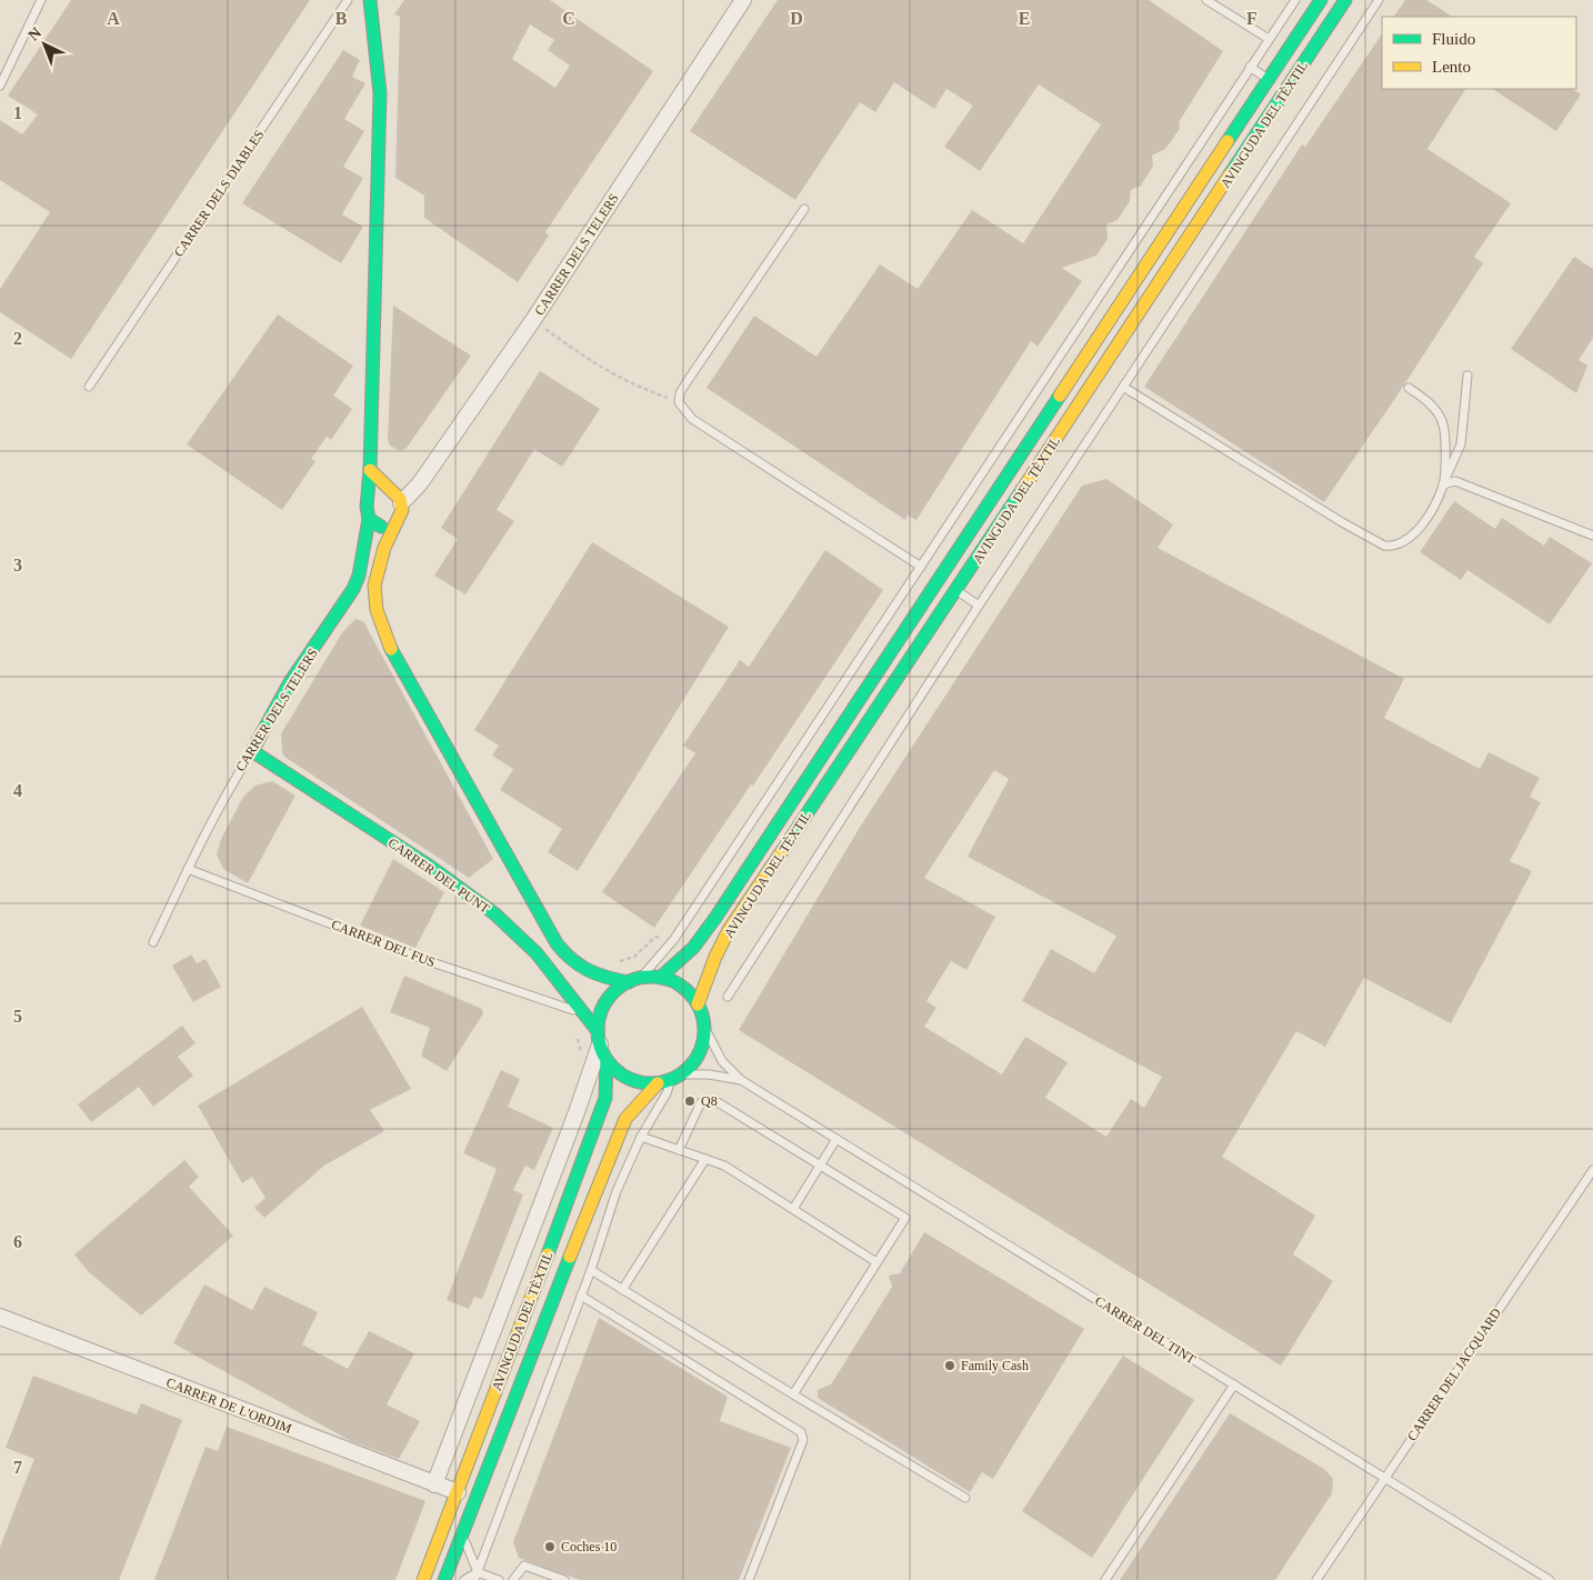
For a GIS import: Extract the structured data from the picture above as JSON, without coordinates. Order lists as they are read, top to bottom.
{
  "streets": {
    "street": [
      "AVINGUDA DEL TÈXTIL",
      "CARRER DELS TELERS",
      "CARRER DEL PUNT",
      "CARRER DE L'ORDIM"
    ],
    "lane": [
      "CARRER DELS DIABLES",
      "CARRER DEL FUS",
      "CARRER DEL TINT",
      "CARRER DEL JACQUARD"
    ]
  },
  "crossings": [
    ["AVINGUDA DEL TÈXTIL", "CARRER DEL PUNT"],
    ["AVINGUDA DEL TÈXTIL", "CARRER DE L'ORDIM"],
    ["CARRER DELS TELERS", "CARRER DEL PUNT"],
    ["CARRER DELS TELERS", "CARRER DEL FUS"],
    ["CARRER DEL PUNT", "CARRER DEL FUS"],
    ["CARRER DEL TINT", "CARRER DEL JACQUARD"]
  ],
  "places": ["Q8", "Family Cash", "Coches 10"],
  "legend": ["Fluido", "Lento"],
  "north": "top left",
  "grid": {
    "columns": [
      "A",
      "B",
      "C",
      "D",
      "E",
      "F"
    ],
    "rows": [
      "1",
      "2",
      "3",
      "4",
      "5",
      "6",
      "7"
    ]
  }
}
